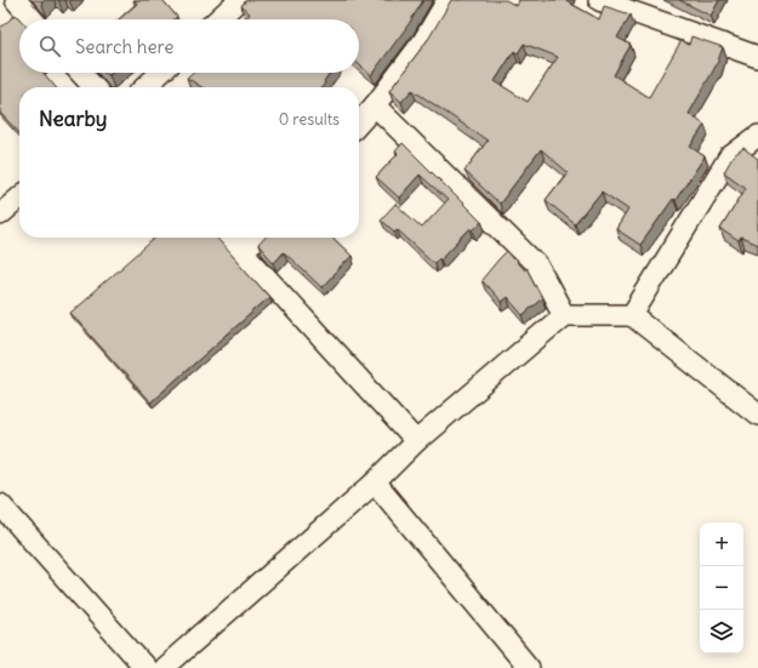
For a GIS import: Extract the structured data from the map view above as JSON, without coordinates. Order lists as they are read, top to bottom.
{
  "page": {
    "search": "Search here",
    "heading": ["Nearby", "0 results"],
    "map_buttons": ["+", "−"]
  }
}
